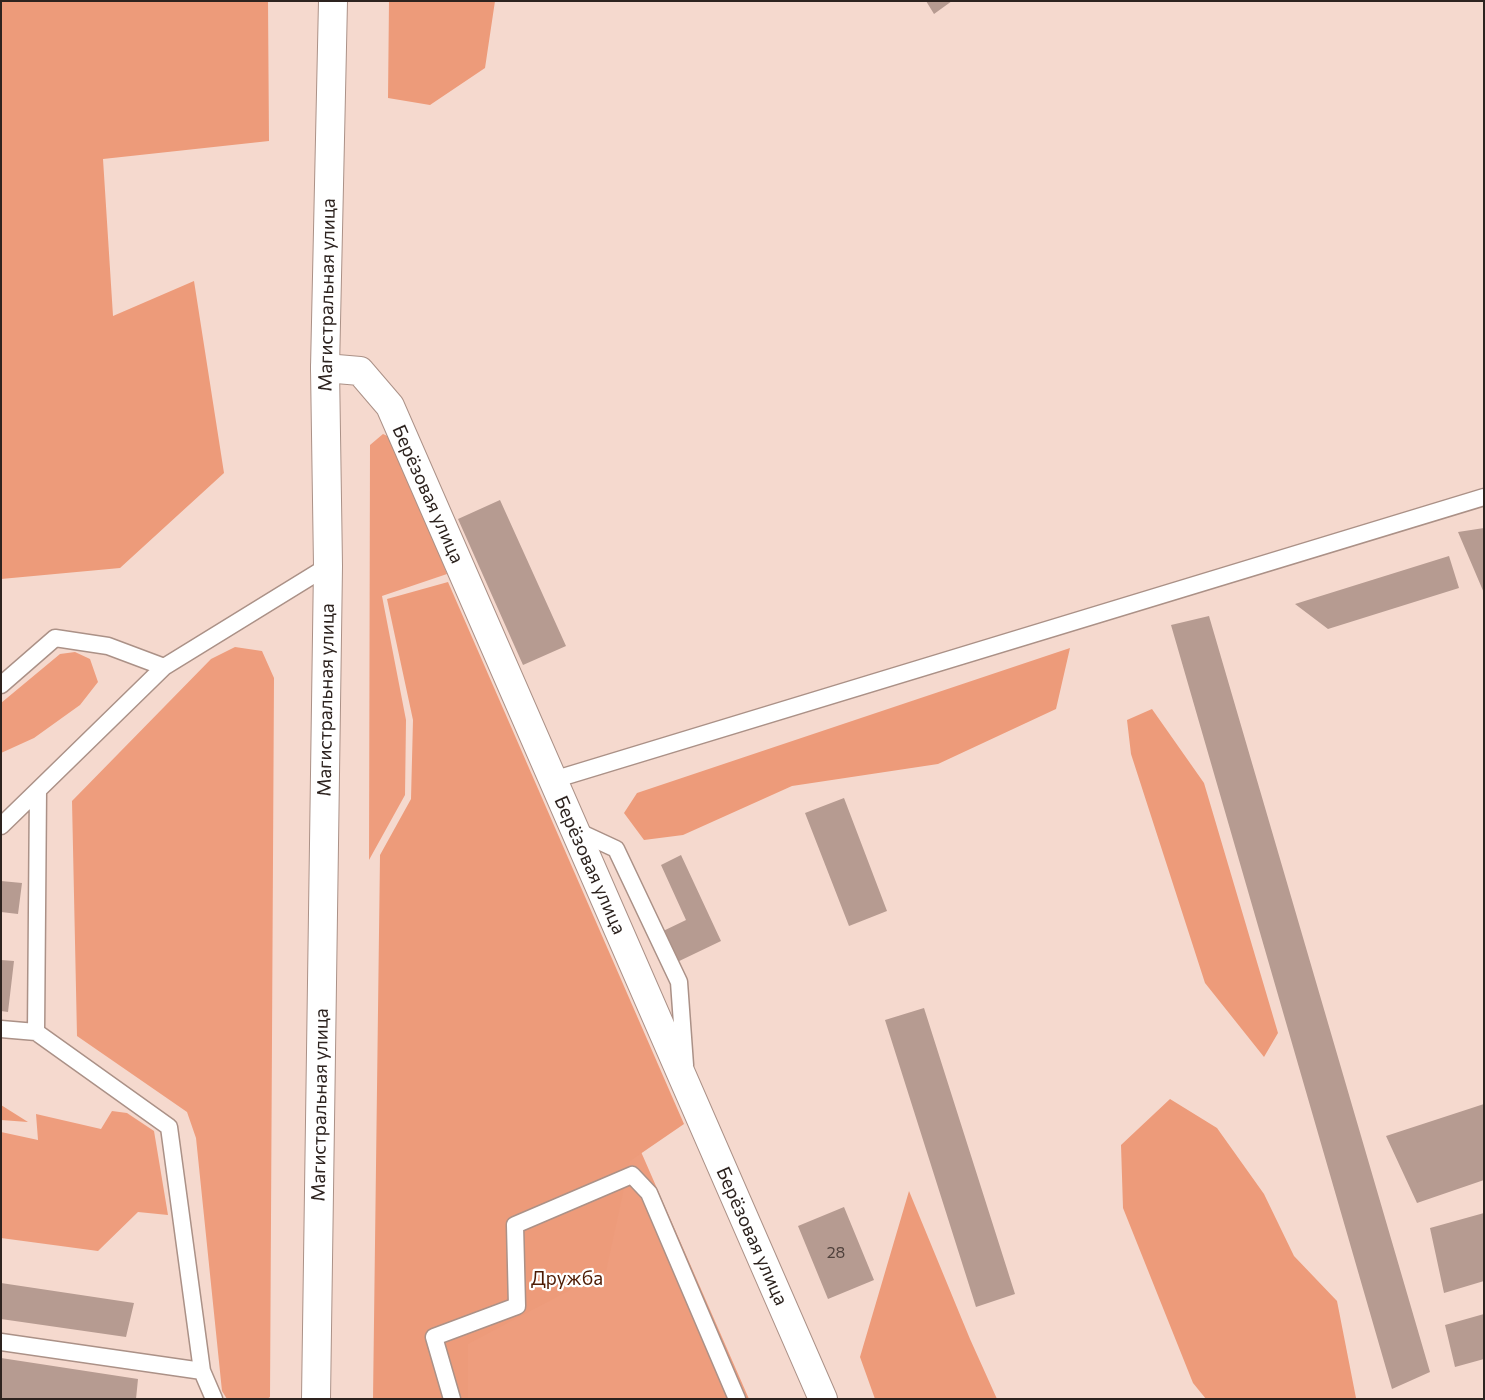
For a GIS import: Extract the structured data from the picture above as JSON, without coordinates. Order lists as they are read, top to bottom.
{
  "streets": {
    "main road": ["Магистральная улица", "Берёзовая улица"]
  },
  "crossings": [
    ["Магистральная улица", "Берёзовая улица"]
  ],
  "parks": ["Дружба"],
  "house_numbers": ["28"]
}
